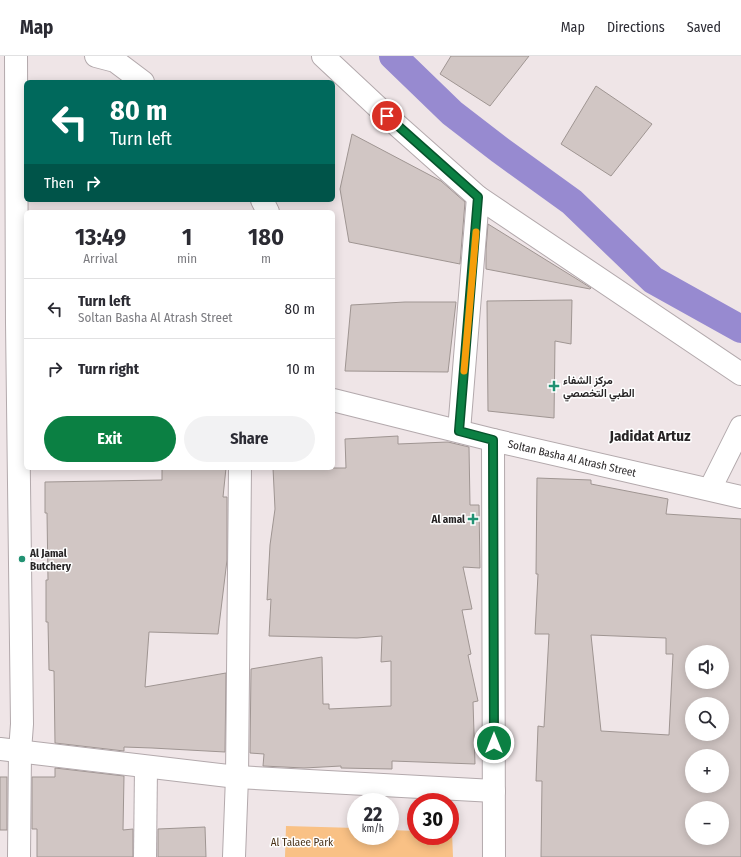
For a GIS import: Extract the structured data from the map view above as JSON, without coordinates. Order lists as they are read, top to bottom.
{
  "streets": {
    "street": ["Soltan Basha Al Atrash Street"]
  },
  "districts": ["Jadidat Artuz"],
  "parks": ["Al Talaee Park"],
  "places": {
    "health": ["مركز الشفاء الطبي التخصصي", "Al amal"],
    "other": ["Al Jamal Butchery"]
  },
  "page": {
    "header": "Map",
    "nav": ["Map", "Directions", "Saved"],
    "turn": ["80 m", "Turn left"],
    "then": "Then",
    "eta": [
      "13:49",
      "Arrival",
      "1",
      "min",
      "180",
      "m"
    ],
    "list": [
      {
        "name": "Turn left",
        "note": "Soltan Basha Al Atrash Street",
        "value": "80 m"
      },
      {
        "name": "Turn right",
        "value": "10 m"
      }
    ],
    "buttons": ["Exit", "Share"],
    "map_buttons": ["+", "−"],
    "speed": "22 km/h",
    "limit": "30"
  }
}
